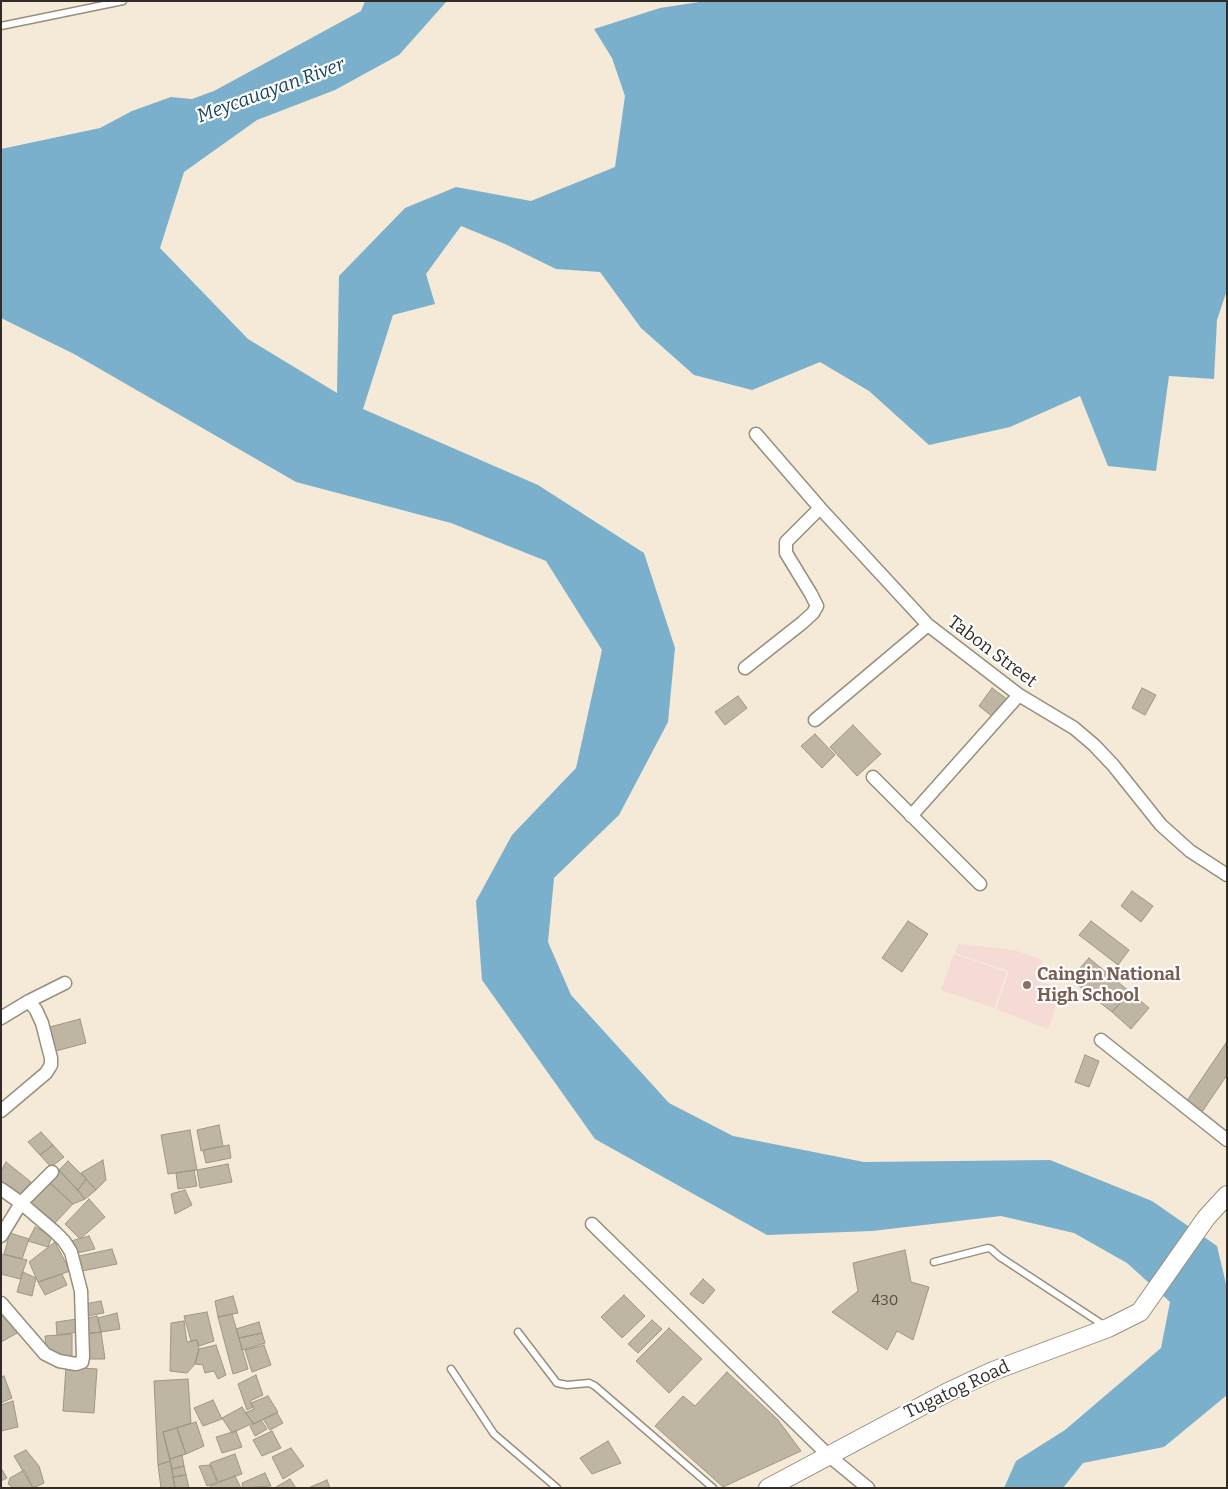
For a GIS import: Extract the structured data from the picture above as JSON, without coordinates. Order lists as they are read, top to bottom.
{
  "streets": {
    "street": ["Tabon Street", "Tugatog Road"]
  },
  "water": ["Meycauayan River"],
  "places": ["Caingin National High School"],
  "house_numbers": ["430"]
}
